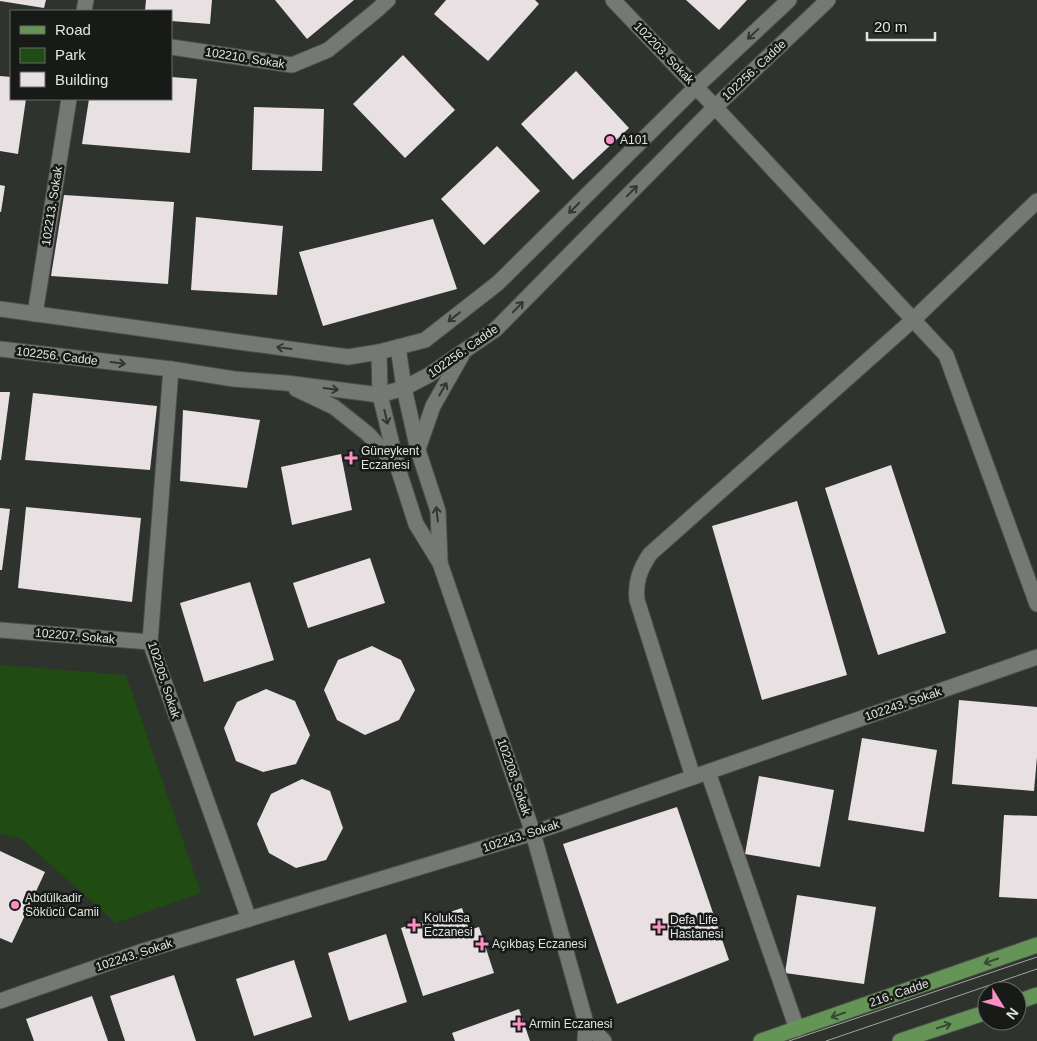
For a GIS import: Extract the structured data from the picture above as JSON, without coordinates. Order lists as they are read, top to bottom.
{
  "streets": {
    "main road": ["216. Cadde"],
    "street": [
      "102203. Sokak",
      "102210. Sokak",
      "102256. Cadde",
      "102213. Sokak",
      "102207. Sokak",
      "102205. Sokak",
      "102243. Sokak",
      "102208. Sokak"
    ]
  },
  "crossings": [
    ["102203. Sokak", "102256. Cadde"],
    ["102256. Cadde", "102205. Sokak"],
    ["102256. Cadde", "102208. Sokak"],
    ["102207. Sokak", "102205. Sokak"],
    ["102205. Sokak", "102243. Sokak"],
    ["102243. Sokak", "102208. Sokak"]
  ],
  "places": {
    "other": ["A101", "Abdülkadir Sökücü Camii"],
    "health": [
      "Güneykent Eczanesi",
      "Kolukısa Eczanesi",
      "Defa Life Hastanesi",
      "Açıkbaş Eczanesi",
      "Armin Eczanesi"
    ]
  },
  "legend": ["Road", "Park", "Building"],
  "scale_bar": "20 m",
  "north": "bottom right"
}
